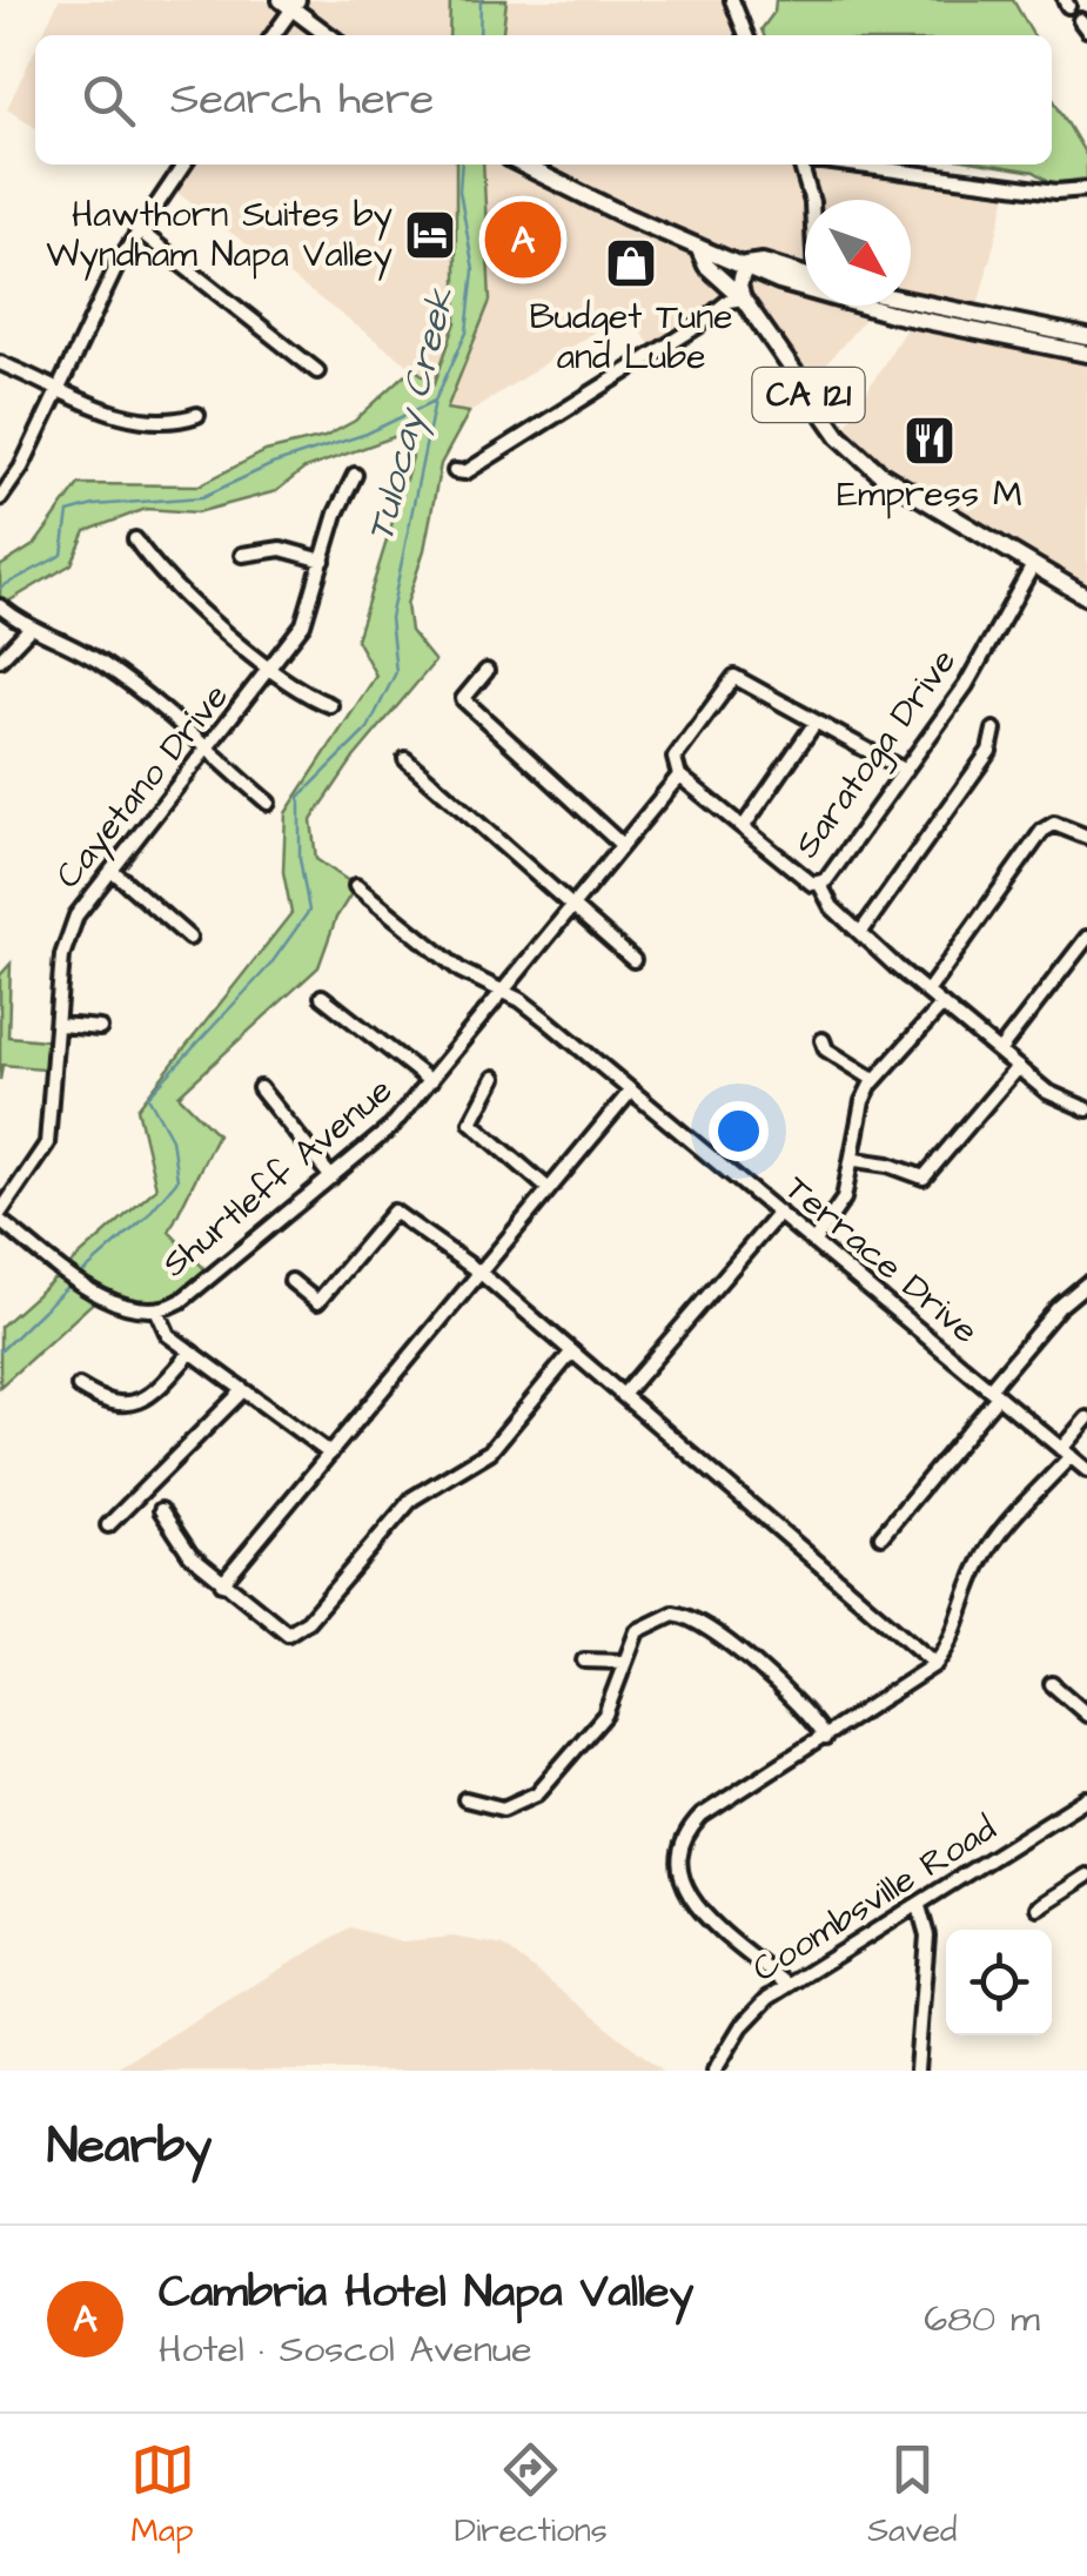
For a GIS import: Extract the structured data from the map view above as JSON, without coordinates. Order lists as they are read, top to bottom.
{
  "streets": {
    "main road": ["CA 121"],
    "street": [
      "Saratoga Drive",
      "Cayetano Drive",
      "Shurtleff Avenue",
      "Terrace Drive",
      "Coombsville Road"
    ]
  },
  "crossings": [
    ["CA 121", "Saratoga Drive"],
    ["Cayetano Drive", "Shurtleff Avenue"],
    ["Shurtleff Avenue", "Terrace Drive"]
  ],
  "water": ["Tulocay Creek"],
  "places": {
    "hotel": ["Hawthorn Suites by Wyndham Napa Valley"],
    "shop": ["Budget Tune and Lube"],
    "restaurant": ["Empress M"]
  },
  "north": "bottom right",
  "page": {
    "search": "Search here",
    "pins": "A",
    "heading": "Nearby",
    "list": [
      {
        "mark": "A",
        "name": "Cambria Hotel Napa Valley",
        "note": "Hotel · Soscol Avenue",
        "value": "680 m"
      }
    ],
    "nav": ["Map", "Directions", "Saved"]
  }
}
